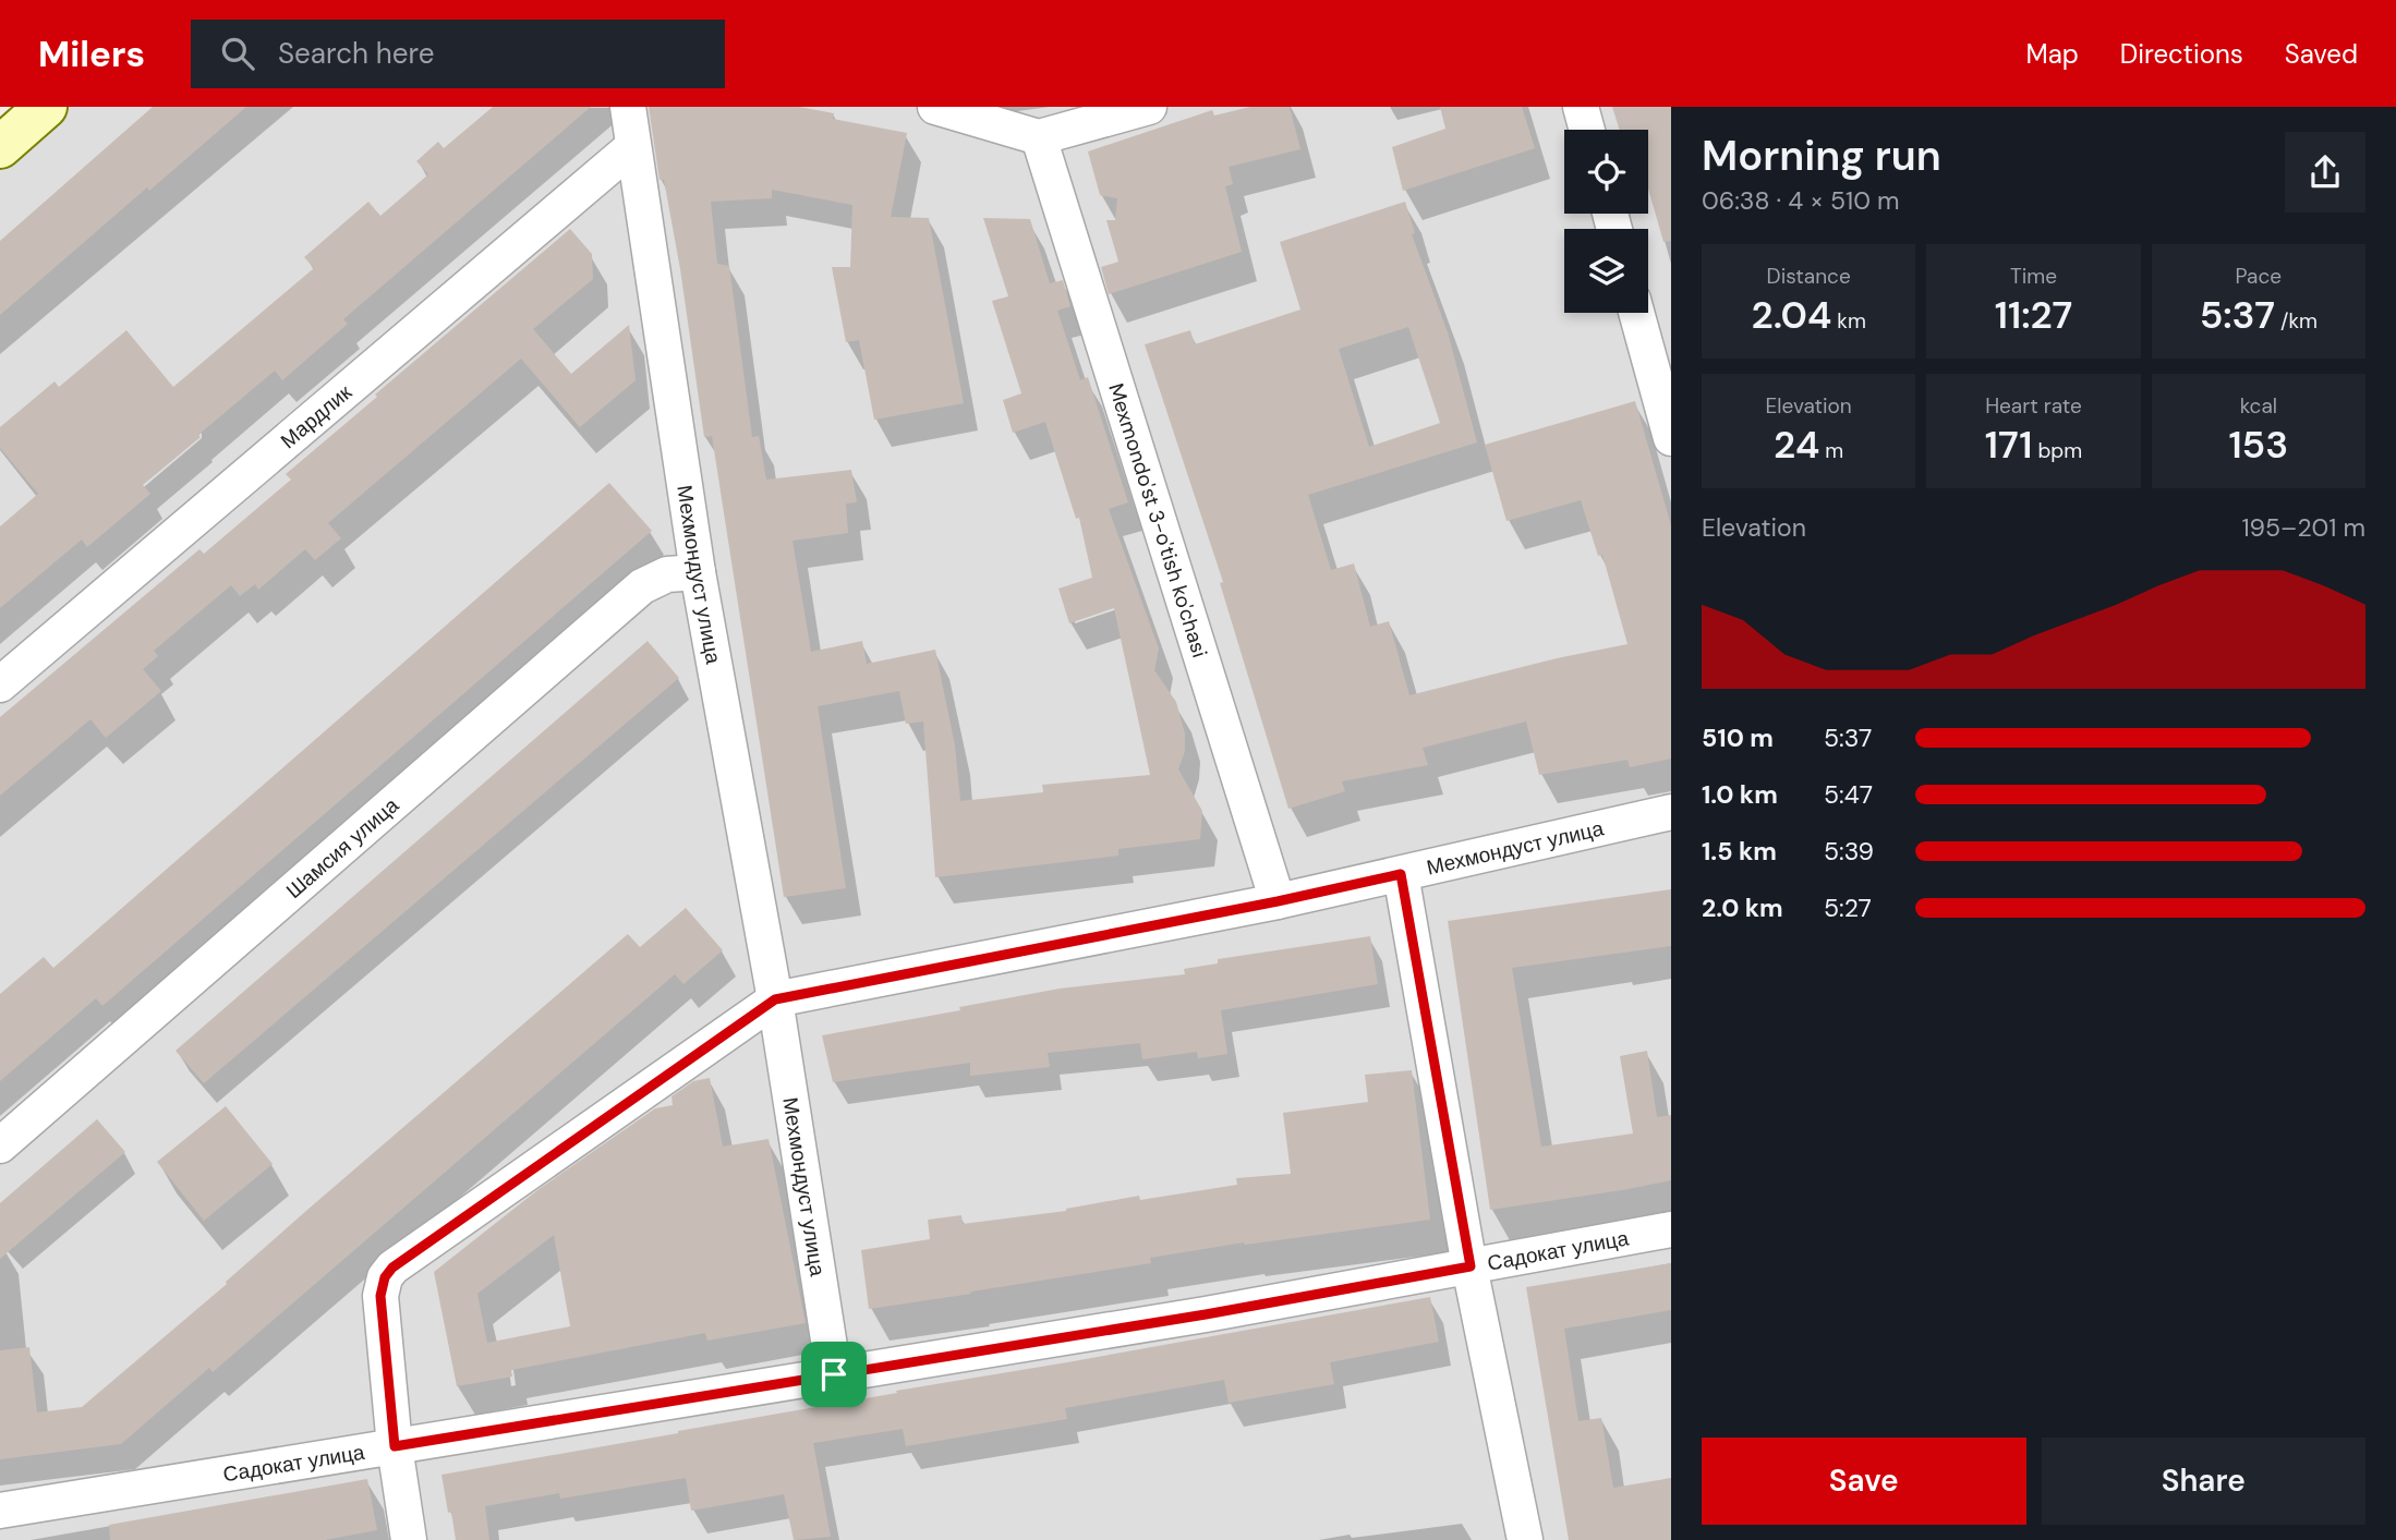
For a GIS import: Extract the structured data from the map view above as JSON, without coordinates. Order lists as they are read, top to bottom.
{
  "streets": {
    "street": [
      "Мардлик",
      "Mexmondo'st 3-o'tish ko'chasi",
      "Мехмондуст улица",
      "Шамсия улица",
      "Садокат улица"
    ]
  },
  "crossings": [
    ["Мардлик", "Мехмондуст улица"],
    ["Mexmondo'st 3-o'tish ko'chasi", "Мехмондуст улица"],
    ["Мехмондуст улица", "Шамсия улица"],
    ["Мехмондуст улица", "Садокат улица"]
  ],
  "page": {
    "header": "Milers",
    "search": "Search here",
    "nav": ["Map", "Directions", "Saved"],
    "heading": ["Morning run", "06:38 · 4 × 510 m"],
    "stats": [
      ["Distance", "2.04 km"],
      ["Time", "11:27"],
      ["Pace", "5:37 /km"],
      ["Elevation", "24 m"],
      ["Heart rate", "171 bpm"],
      ["kcal", "153"]
    ],
    "chart": ["Elevation", "195–201 m"],
    "list": [
      {
        "name": "510 m",
        "note": "5:37"
      },
      {
        "name": "1.0 km",
        "note": "5:47"
      },
      {
        "name": "1.5 km",
        "note": "5:39"
      },
      {
        "name": "2.0 km",
        "note": "5:27"
      }
    ],
    "buttons": ["Save", "Share"]
  }
}
